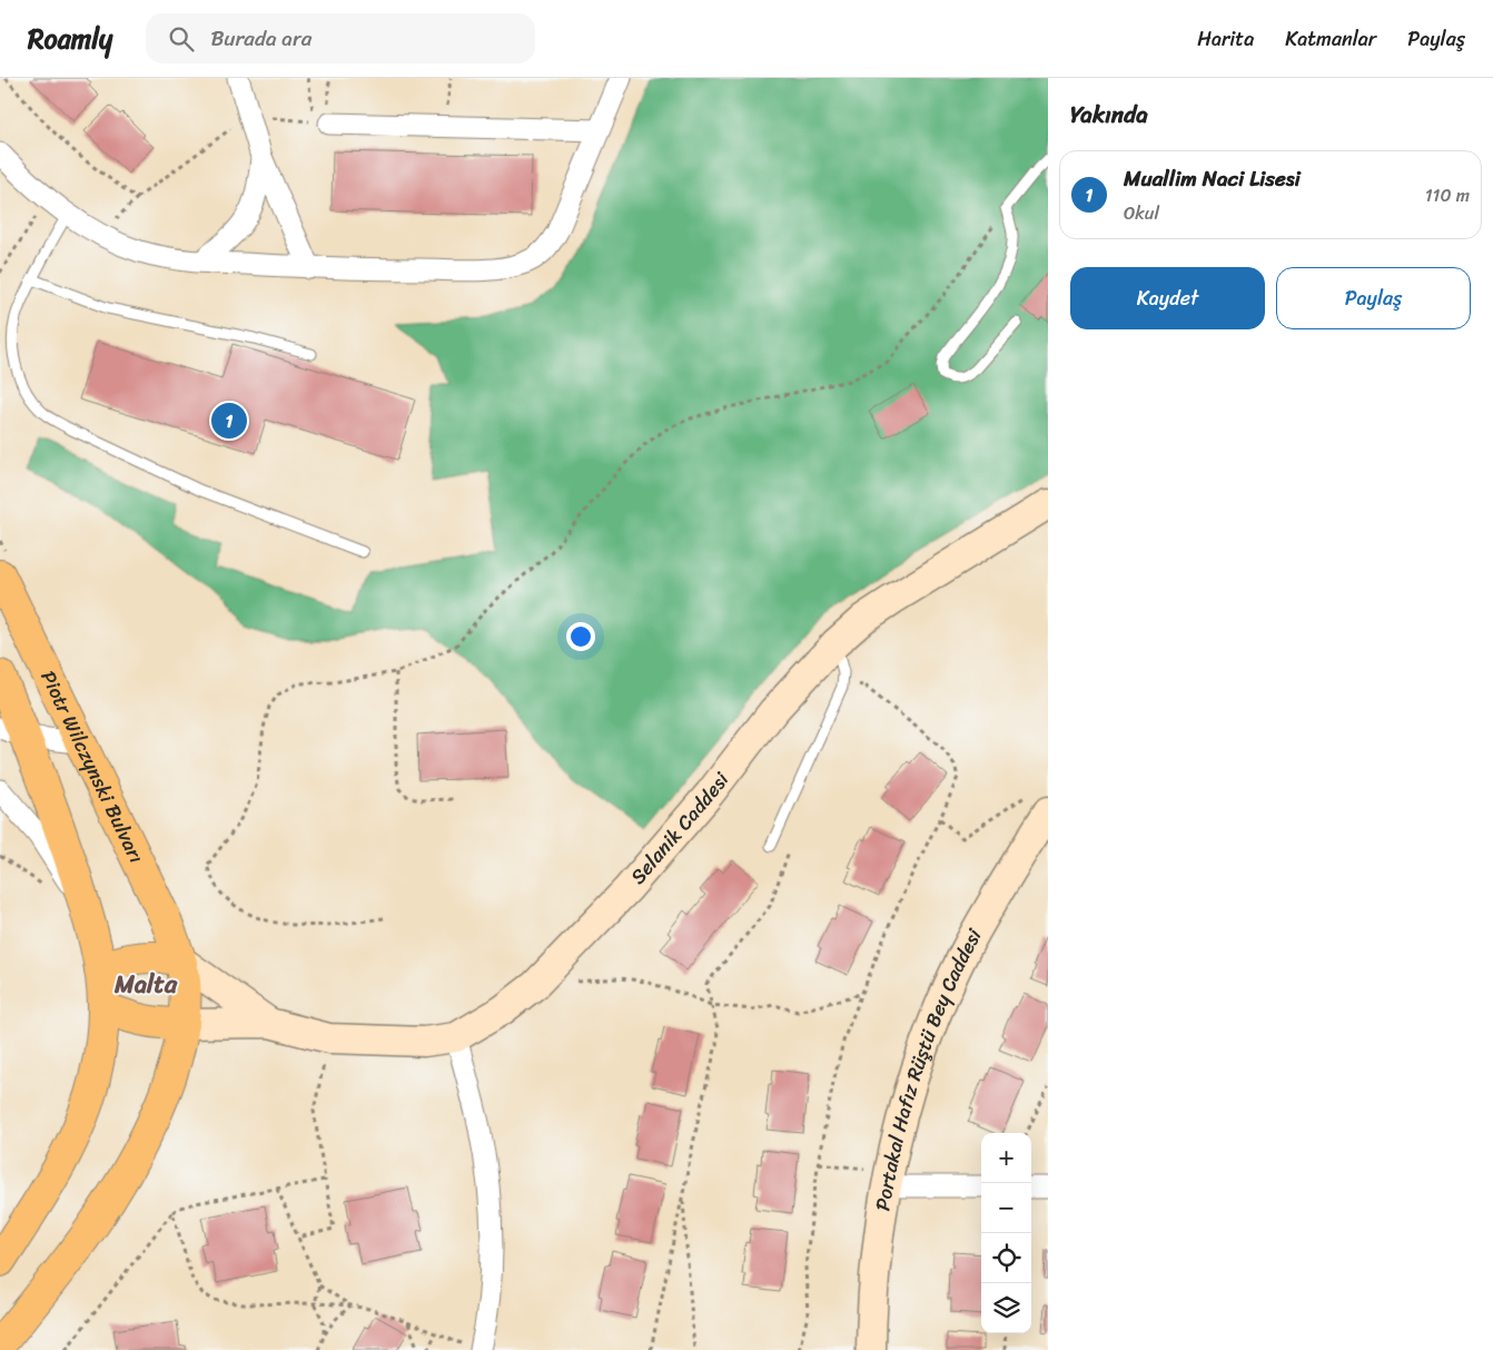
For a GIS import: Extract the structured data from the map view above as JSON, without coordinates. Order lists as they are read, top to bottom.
{
  "streets": {
    "main road": ["Piotr Wilczynski Bulvarı", "Selanik Caddesi", "Portakal Hafız Rüştü Bey Caddesi"]
  },
  "crossings": [
    ["Piotr Wilczynski Bulvarı", "Selanik Caddesi"]
  ],
  "districts": ["Malta"],
  "page": {
    "header": "Roamly",
    "search": "Burada ara",
    "nav": ["Harita", "Katmanlar", "Paylaş"],
    "heading": "Yakında",
    "list": [
      {
        "mark": "1",
        "name": "Muallim Naci Lisesi",
        "note": "Okul",
        "value": "110 m"
      }
    ],
    "buttons": ["Kaydet", "Paylaş"],
    "pins": "1",
    "map_buttons": ["+", "−"]
  }
}
